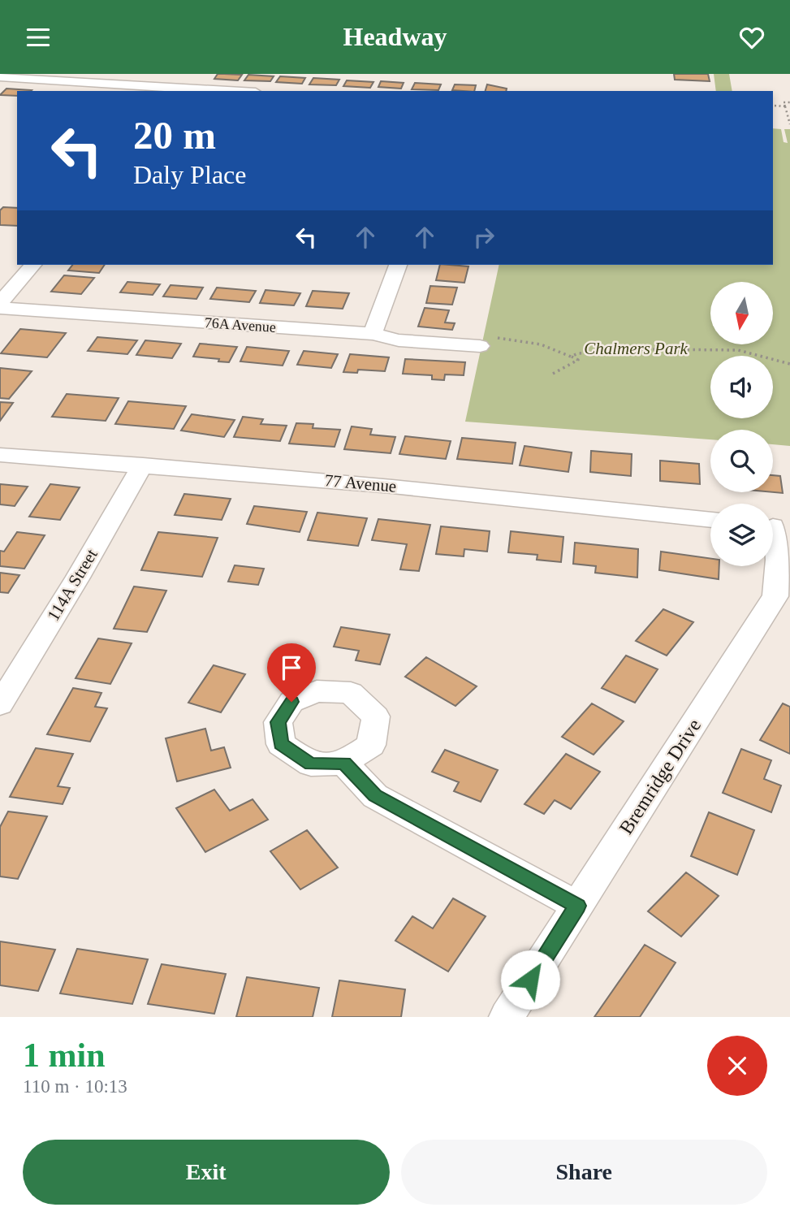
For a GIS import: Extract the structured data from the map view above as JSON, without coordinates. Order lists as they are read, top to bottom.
{
  "streets": {
    "street": [
      "76A Avenue",
      "77 Avenue",
      "114A Street",
      "Bremridge Drive"
    ]
  },
  "crossings": [
    ["77 Avenue", "114A Street"]
  ],
  "parks": ["Chalmers Park"],
  "north": "bottom",
  "page": {
    "header": "Headway",
    "turn": ["20 m", "Daly Place"],
    "heading": ["1 min", "110 m · 10:13"],
    "buttons": ["Exit", "Share"]
  }
}
